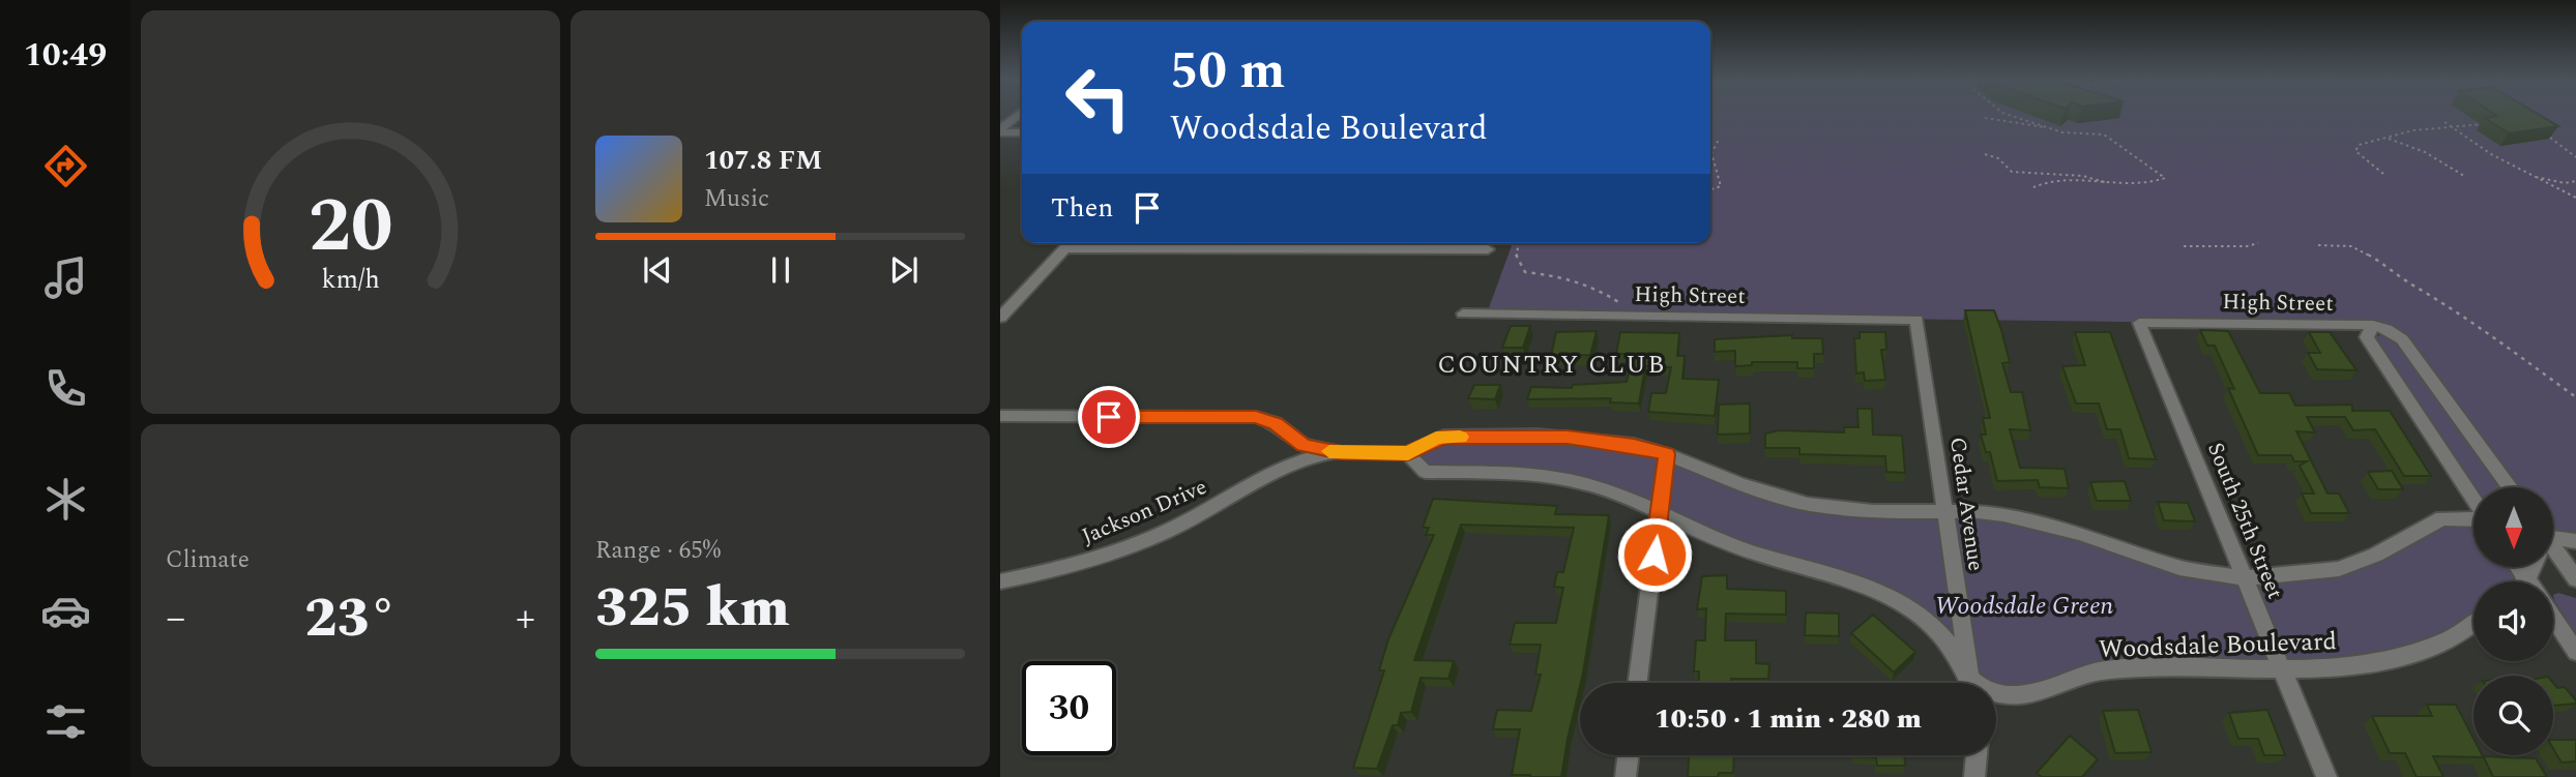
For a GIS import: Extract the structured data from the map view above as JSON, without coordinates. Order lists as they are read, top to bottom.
{
  "streets": {
    "street": [
      "High Street",
      "Cedar Avenue",
      "Jackson Drive",
      "South 25th Street",
      "Woodsdale Boulevard"
    ]
  },
  "crossings": [
    ["High Street", "Cedar Avenue"],
    ["High Street", "South 25th Street"],
    ["South 25th Street", "Woodsdale Boulevard"]
  ],
  "districts": ["COUNTRY CLUB"],
  "parks": ["Woodsdale Green"],
  "north": "bottom",
  "page": {
    "tabs": "10:49",
    "turn": ["50 m", "Woodsdale Boulevard"],
    "song": ["107.8 FM", "Music"],
    "then": "Then",
    "tile": [
      "Climate",
      ["Range · 65%", "325 km"]
    ],
    "heat": ["−", "23°", "+"],
    "limit": "30",
    "trip": "10:50 · 1 min · 280 m",
    "gauge": ["20", "km/h"]
  }
}
